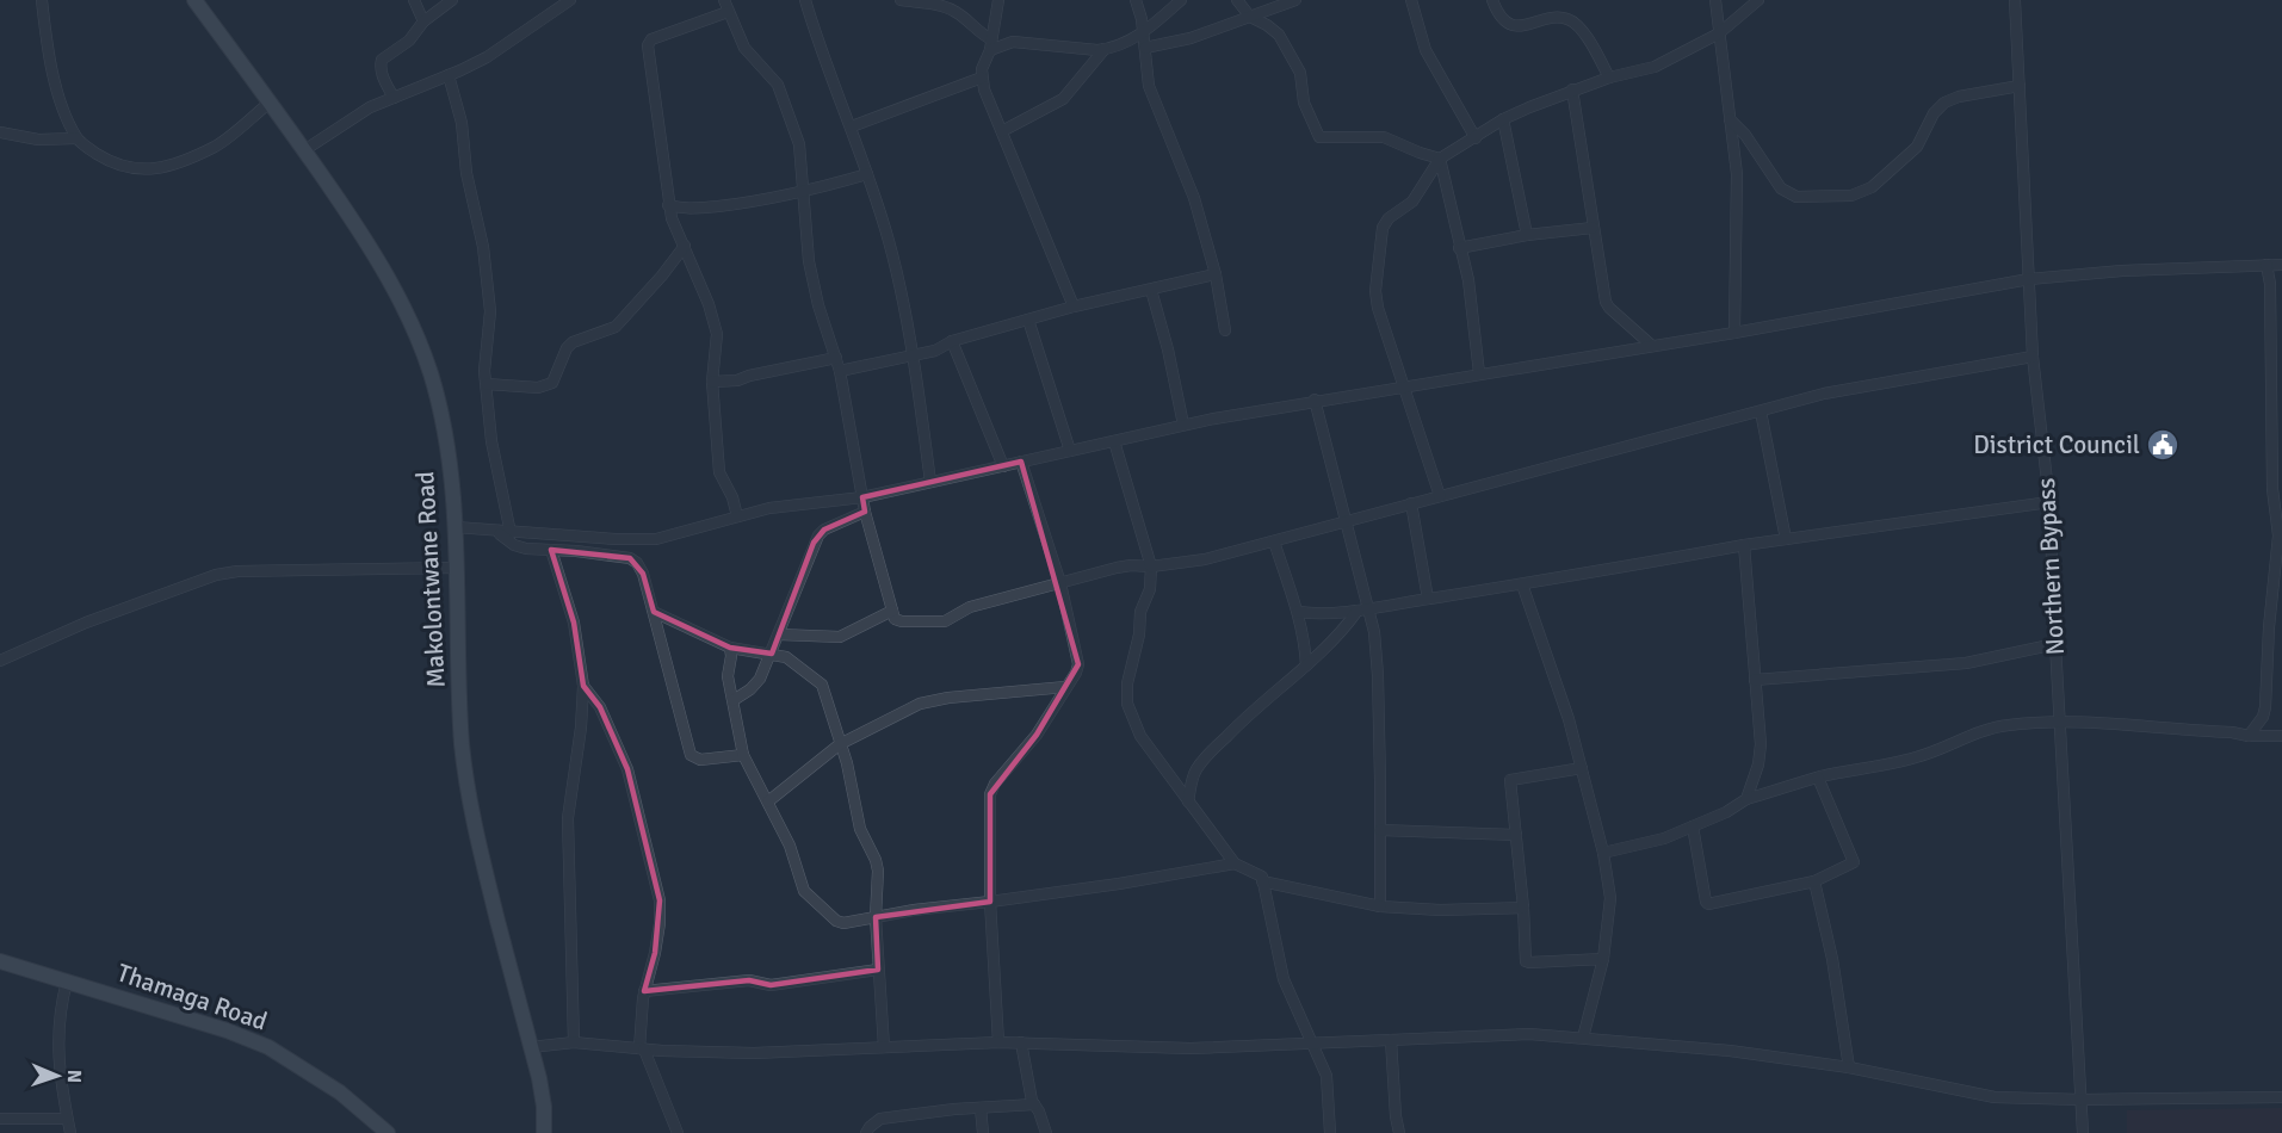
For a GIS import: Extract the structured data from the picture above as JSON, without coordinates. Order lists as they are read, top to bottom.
{
  "streets": {
    "main road": ["Makolontwane Road", "Thamaga Road"],
    "street": ["Northern Bypass"]
  },
  "places": {
    "public building": ["District Council"]
  },
  "north": "right"
}
